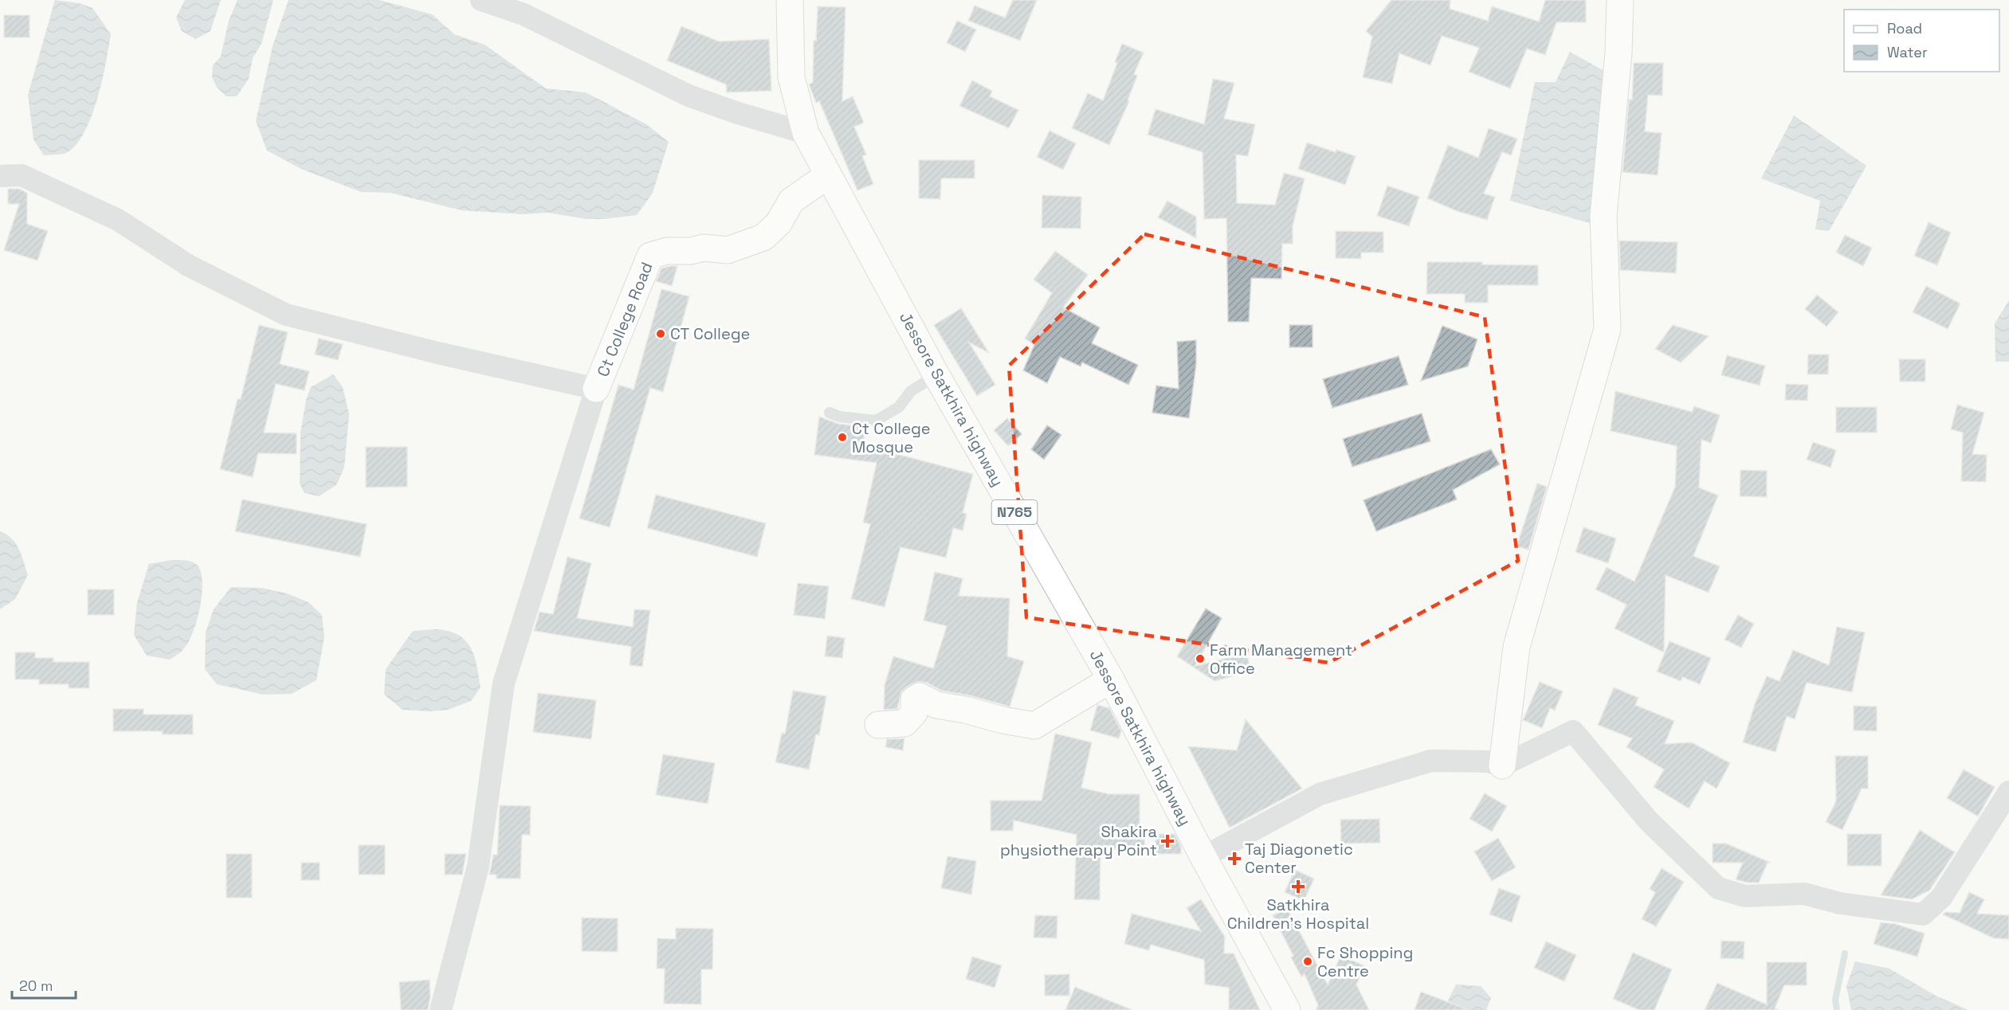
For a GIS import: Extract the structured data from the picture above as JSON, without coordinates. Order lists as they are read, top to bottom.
{
  "streets": {
    "main road": ["Ct College Road", "Jessore Satkhira highway", "N765"]
  },
  "crossings": [
    ["Ct College Road", "Jessore Satkhira highway"]
  ],
  "places": {
    "other": [
      "CT College",
      "Ct College Mosque",
      "Farm Management Office",
      "Fc Shopping Centre"
    ],
    "health": ["Shakira physiotherapy Point", "Taj Diagonetic Center", "Satkhira Children’s Hospital"]
  },
  "legend": ["Road", "Water"],
  "scale_bar": "20 m"
}
